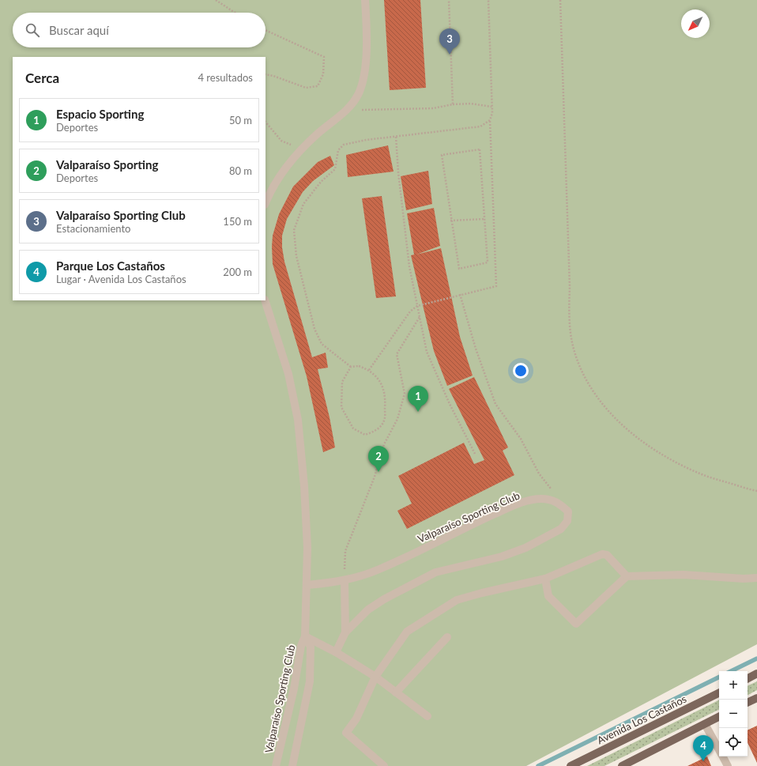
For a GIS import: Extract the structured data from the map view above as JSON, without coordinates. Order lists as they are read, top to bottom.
{
  "streets": {
    "main road": ["Avenida Los Castaños"],
    "lane": ["Valparaíso Sporting Club"]
  },
  "north": "bottom left",
  "page": {
    "search": "Buscar aquí",
    "pins": [
      "3",
      "1",
      "2",
      "4"
    ],
    "heading": ["Cerca", "4 resultados"],
    "list": [
      {
        "mark": "1",
        "name": "Espacio Sporting",
        "note": "Deportes",
        "value": "50 m"
      },
      {
        "mark": "2",
        "name": "Valparaíso Sporting",
        "note": "Deportes",
        "value": "80 m"
      },
      {
        "mark": "3",
        "name": "Valparaíso Sporting Club",
        "note": "Estacionamiento",
        "value": "150 m"
      },
      {
        "mark": "4",
        "name": "Parque Los Castaños",
        "note": "Lugar · Avenida Los Castaños",
        "value": "200 m"
      }
    ],
    "map_buttons": ["+", "−"]
  }
}
